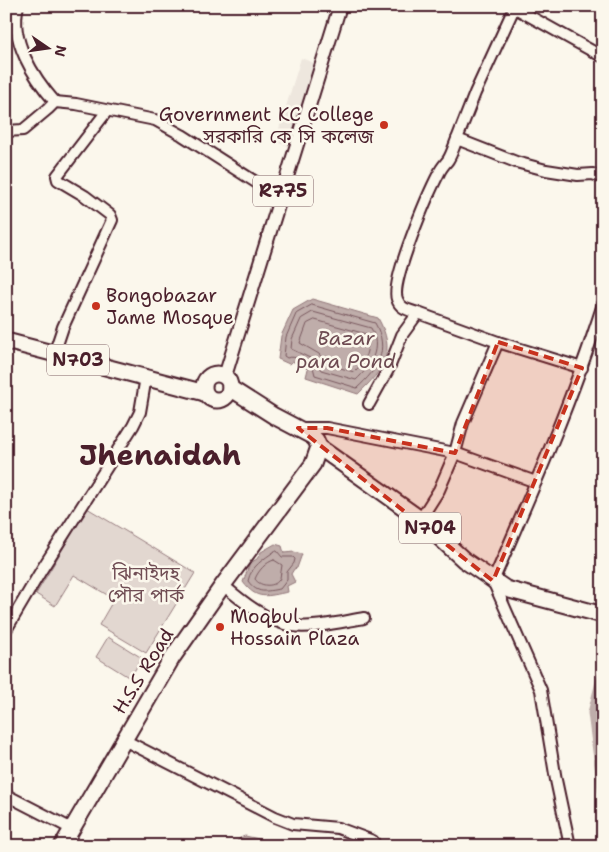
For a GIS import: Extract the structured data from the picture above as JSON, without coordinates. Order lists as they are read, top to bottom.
{
  "streets": {
    "highway": ["N703", "N704", "H.S.S Road"],
    "main road": ["R775"]
  },
  "crossings": [
    ["R775", "N703"],
    ["N703", "N704"],
    ["N703", "H.S.S Road"],
    ["N704", "H.S.S Road"]
  ],
  "districts": ["Jhenaidah"],
  "water": ["Bazar para Pond"],
  "parks": ["ঝিনাইদহ পৌর পার্ক"],
  "places": ["Government KC College সরকারি কে সি কলেজ", "Bongobazar Jame Mosque", "Moqbul Hossain Plaza"],
  "north": "right"
}
